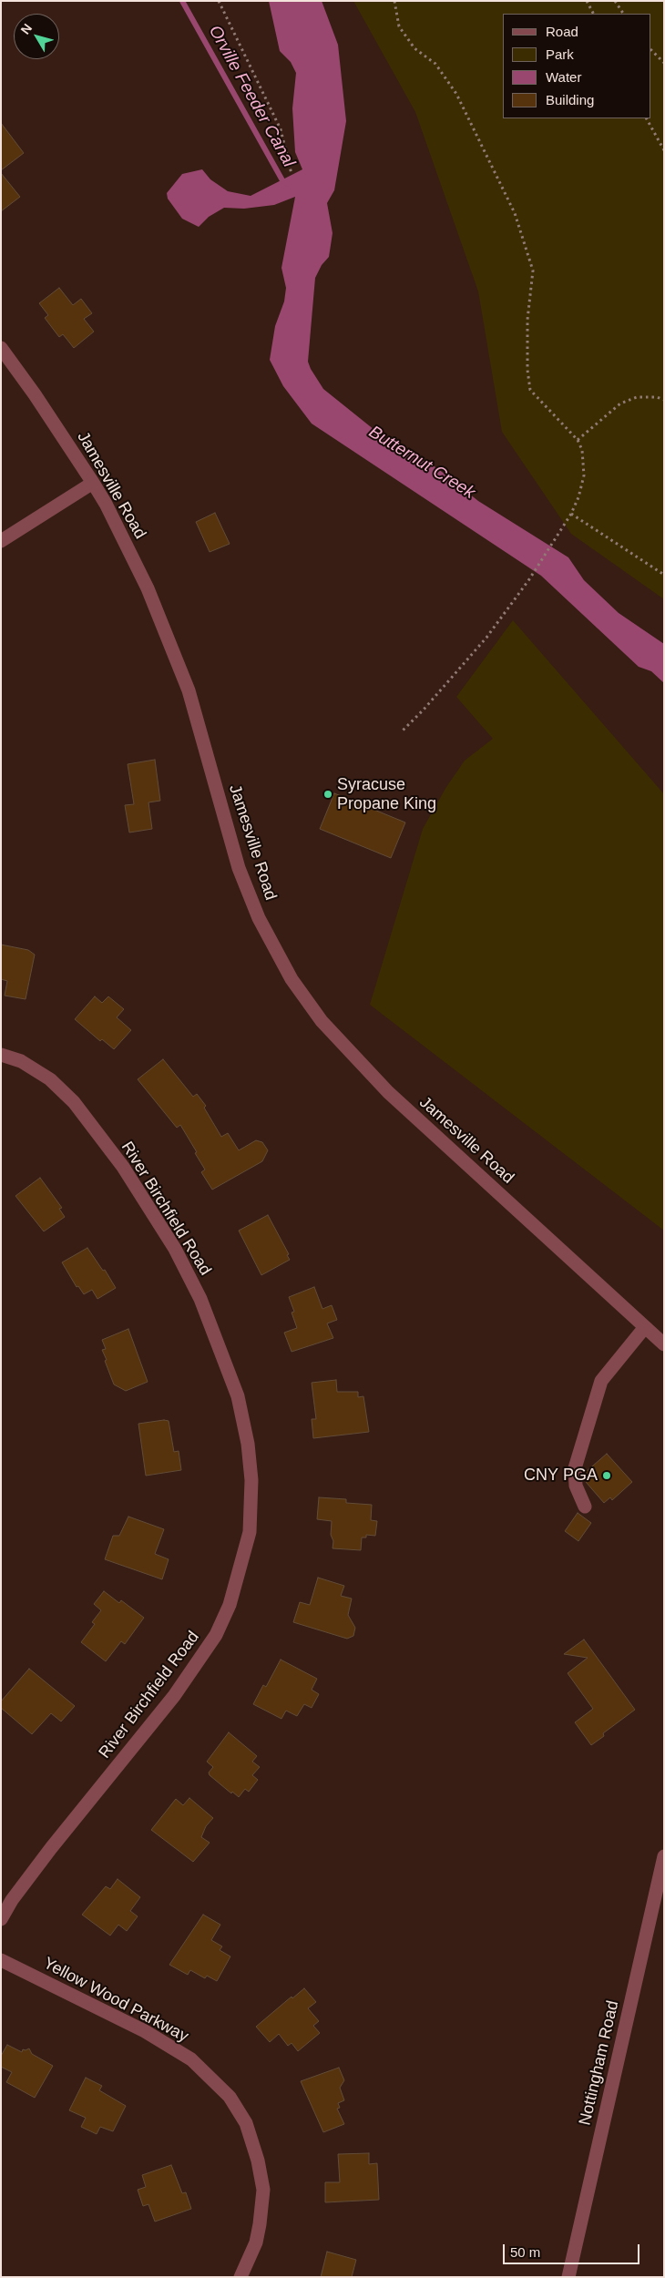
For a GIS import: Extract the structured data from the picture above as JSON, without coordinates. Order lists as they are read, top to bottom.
{
  "streets": {
    "street": [
      "Jamesville Road",
      "River Birchfield Road",
      "Yellow Wood Parkway",
      "Nottingham Road"
    ]
  },
  "water": ["Orville Feeder Canal", "Butternut Creek"],
  "places": ["Syracuse Propane King", "CNY PGA"],
  "legend": [
    "Road",
    "Park",
    "Water",
    "Building"
  ],
  "scale_bar": "50 m",
  "north": "top left"
}
